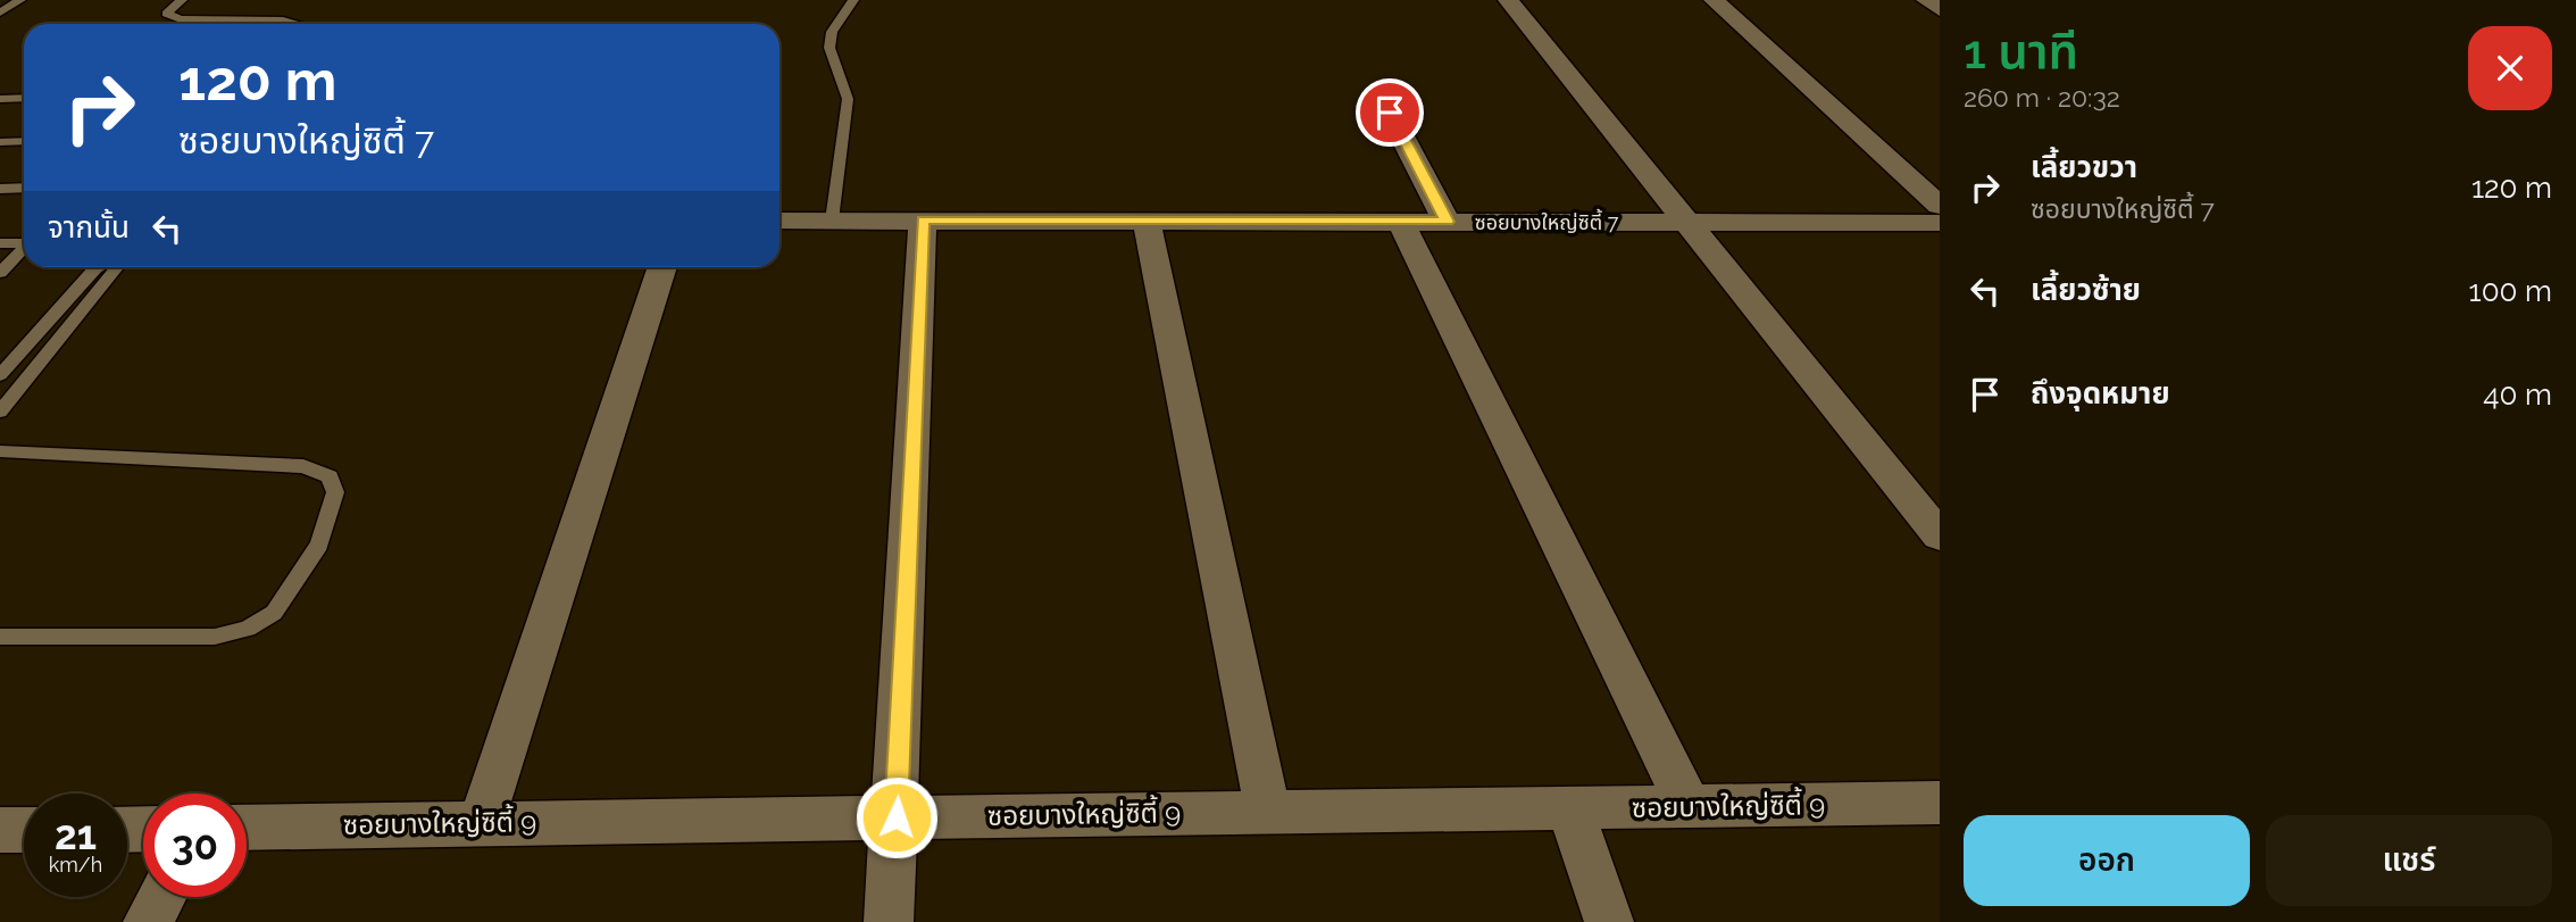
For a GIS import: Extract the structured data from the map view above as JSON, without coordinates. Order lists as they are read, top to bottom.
{
  "streets": {
    "street": ["ซอยบางใหญ่ซิตี้ 7", "ซอยบางใหญ่ซิตี้ 9"]
  },
  "page": {
    "heading": ["1 นาที", "260 m · 20:32"],
    "turn": ["120 m", "ซอยบางใหญ่ซิตี้ 7"],
    "list": [
      {
        "name": "เลี้ยวขวา",
        "note": "ซอยบางใหญ่ซิตี้ 7",
        "value": "120 m"
      },
      {
        "name": "เลี้ยวซ้าย",
        "value": "100 m"
      },
      {
        "name": "ถึงจุดหมาย",
        "value": "40 m"
      }
    ],
    "then": "จากนั้น",
    "speed": "21 km/h",
    "limit": "30",
    "buttons": ["ออก", "แชร์"]
  }
}
